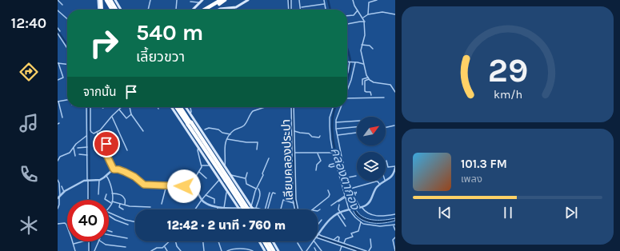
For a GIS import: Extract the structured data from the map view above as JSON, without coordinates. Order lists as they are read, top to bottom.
{
  "streets": {
    "street": ["เลียบคลองประปา"]
  },
  "water": ["คลองตาก้อง"],
  "north": "top right",
  "page": {
    "tabs": "12:40",
    "turn": ["540 m", "เลี้ยวขวา"],
    "then": "จากนั้น",
    "song": ["101.3 FM", "เพลง"],
    "limit": "40",
    "trip": "12:42 · 2 นาที · 760 m",
    "gauge": ["29", "km/h"]
  }
}
